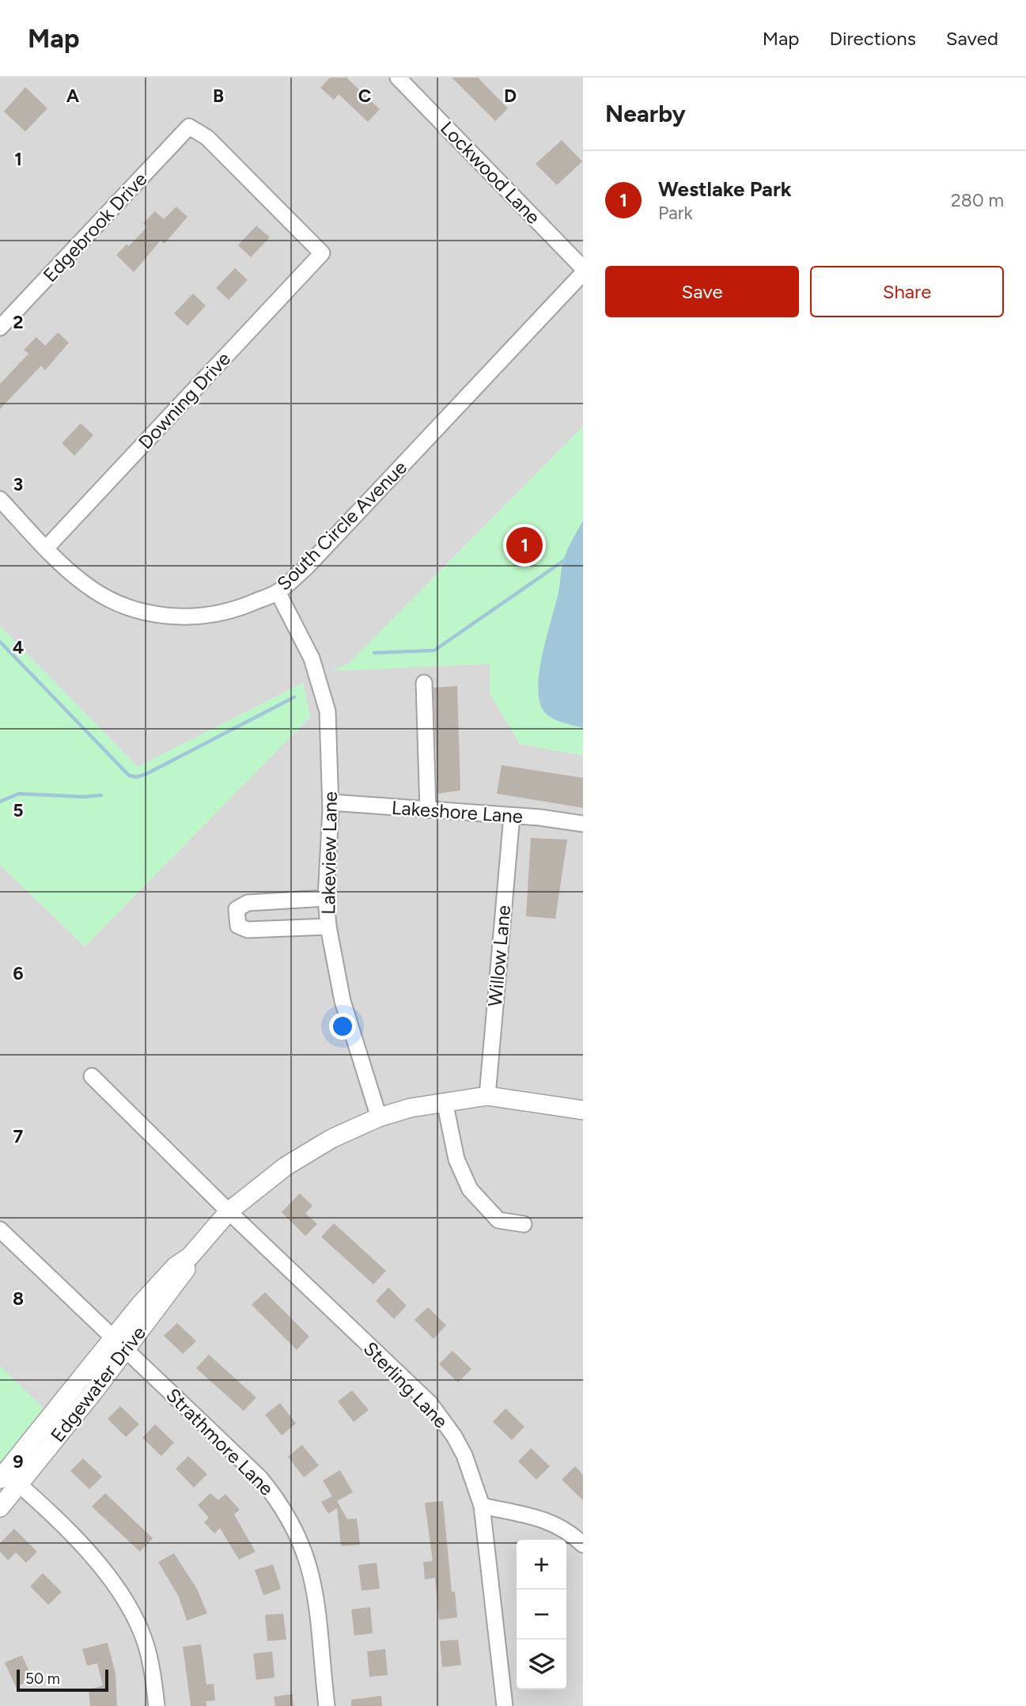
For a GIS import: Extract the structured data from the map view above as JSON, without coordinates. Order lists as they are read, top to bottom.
{
  "streets": {
    "street": [
      "Lockwood Lane",
      "Edgebrook Drive",
      "Downing Drive",
      "South Circle Avenue",
      "Lakeshore Lane",
      "Lakeview Lane",
      "Willow Lane",
      "Edgewater Drive",
      "Sterling Lane",
      "Strathmore Lane"
    ]
  },
  "crossings": [
    ["Edgebrook Drive", "Downing Drive"],
    ["Downing Drive", "South Circle Avenue"],
    ["South Circle Avenue", "Lakeview Lane"],
    ["Lakeshore Lane", "Lakeview Lane"],
    ["Lakeshore Lane", "Willow Lane"],
    ["Lakeview Lane", "Edgewater Drive"],
    ["Willow Lane", "Edgewater Drive"],
    ["Edgewater Drive", "Sterling Lane"],
    ["Edgewater Drive", "Strathmore Lane"]
  ],
  "scale_bar": "50 m",
  "page": {
    "header": "Map",
    "nav": ["Map", "Directions", "Saved"],
    "heading": "Nearby",
    "list": [
      {
        "mark": "1",
        "name": "Westlake Park",
        "note": "Park",
        "value": "280 m"
      }
    ],
    "buttons": ["Save", "Share"],
    "pins": "1",
    "map_buttons": ["+", "−"],
    "scale": "50 m"
  },
  "grid": {
    "columns": [
      "A",
      "B",
      "C",
      "D"
    ],
    "rows": [
      "1",
      "2",
      "3",
      "4",
      "5",
      "6",
      "7",
      "8",
      "9"
    ]
  }
}
